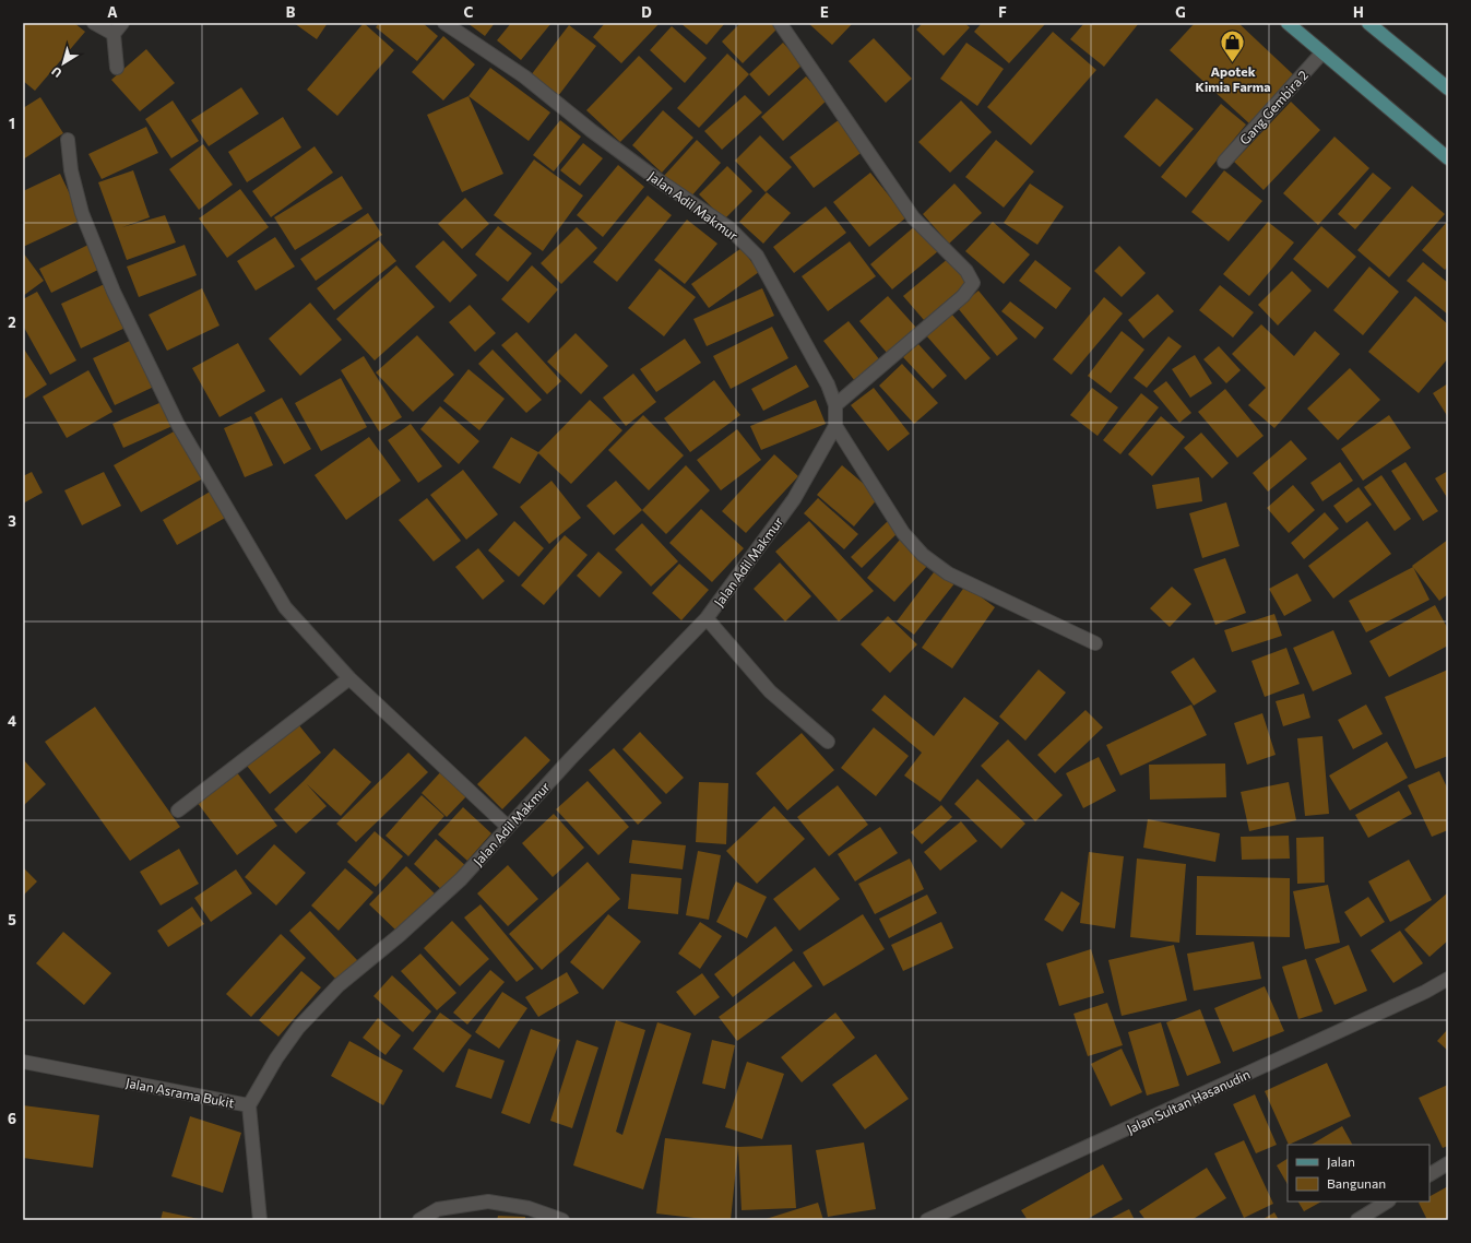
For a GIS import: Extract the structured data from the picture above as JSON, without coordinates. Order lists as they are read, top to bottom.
{
  "streets": {
    "street": [
      "Gang Gembira 2",
      "Jalan Adil Makmur",
      "Jalan Asrama Bukit",
      "Jalan Sultan Hasanudin"
    ]
  },
  "crossings": [
    ["Jalan Adil Makmur", "Jalan Asrama Bukit"]
  ],
  "places": {
    "shop": ["Apotek Kimia Farma"]
  },
  "legend": ["Jalan", "Bangunan"],
  "north": "bottom left",
  "grid": {
    "columns": [
      "A",
      "B",
      "C",
      "D",
      "E",
      "F",
      "G",
      "H"
    ],
    "rows": [
      "1",
      "2",
      "3",
      "4",
      "5",
      "6"
    ]
  }
}
